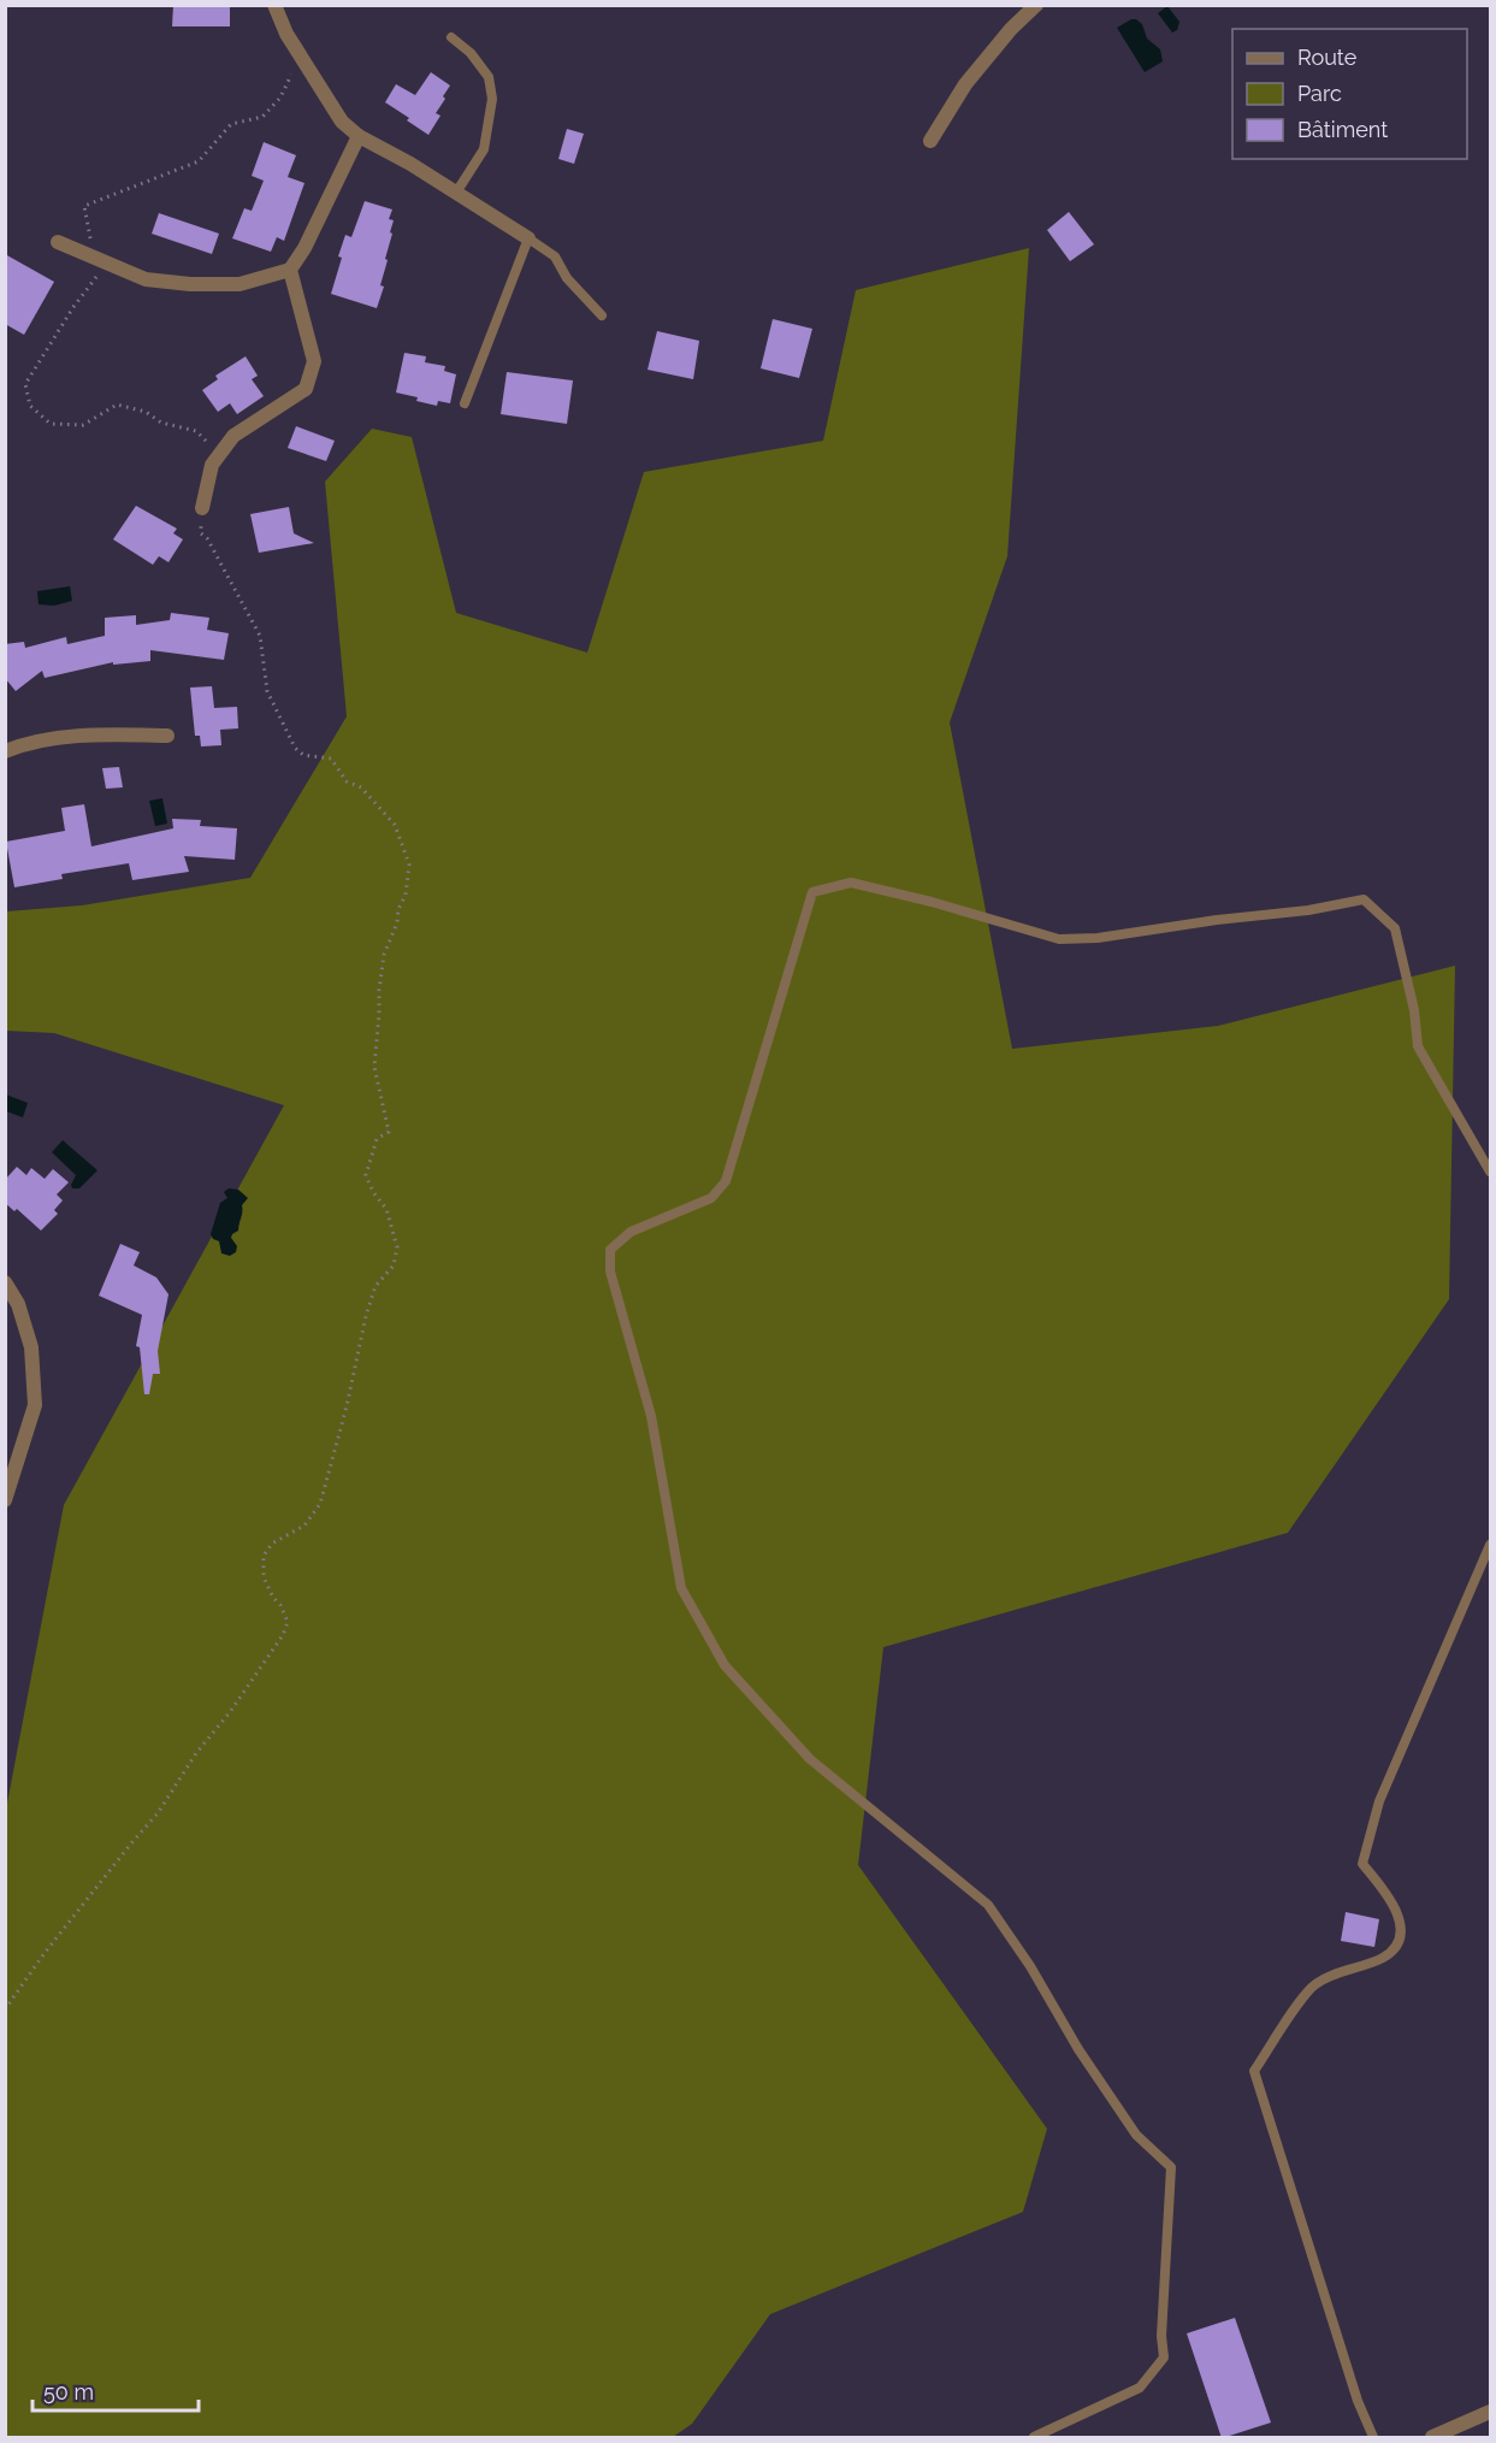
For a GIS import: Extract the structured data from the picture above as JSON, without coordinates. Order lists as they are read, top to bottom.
{
  "legend": ["Route", "Parc", "Bâtiment"],
  "scale_bar": "50 m"
}
